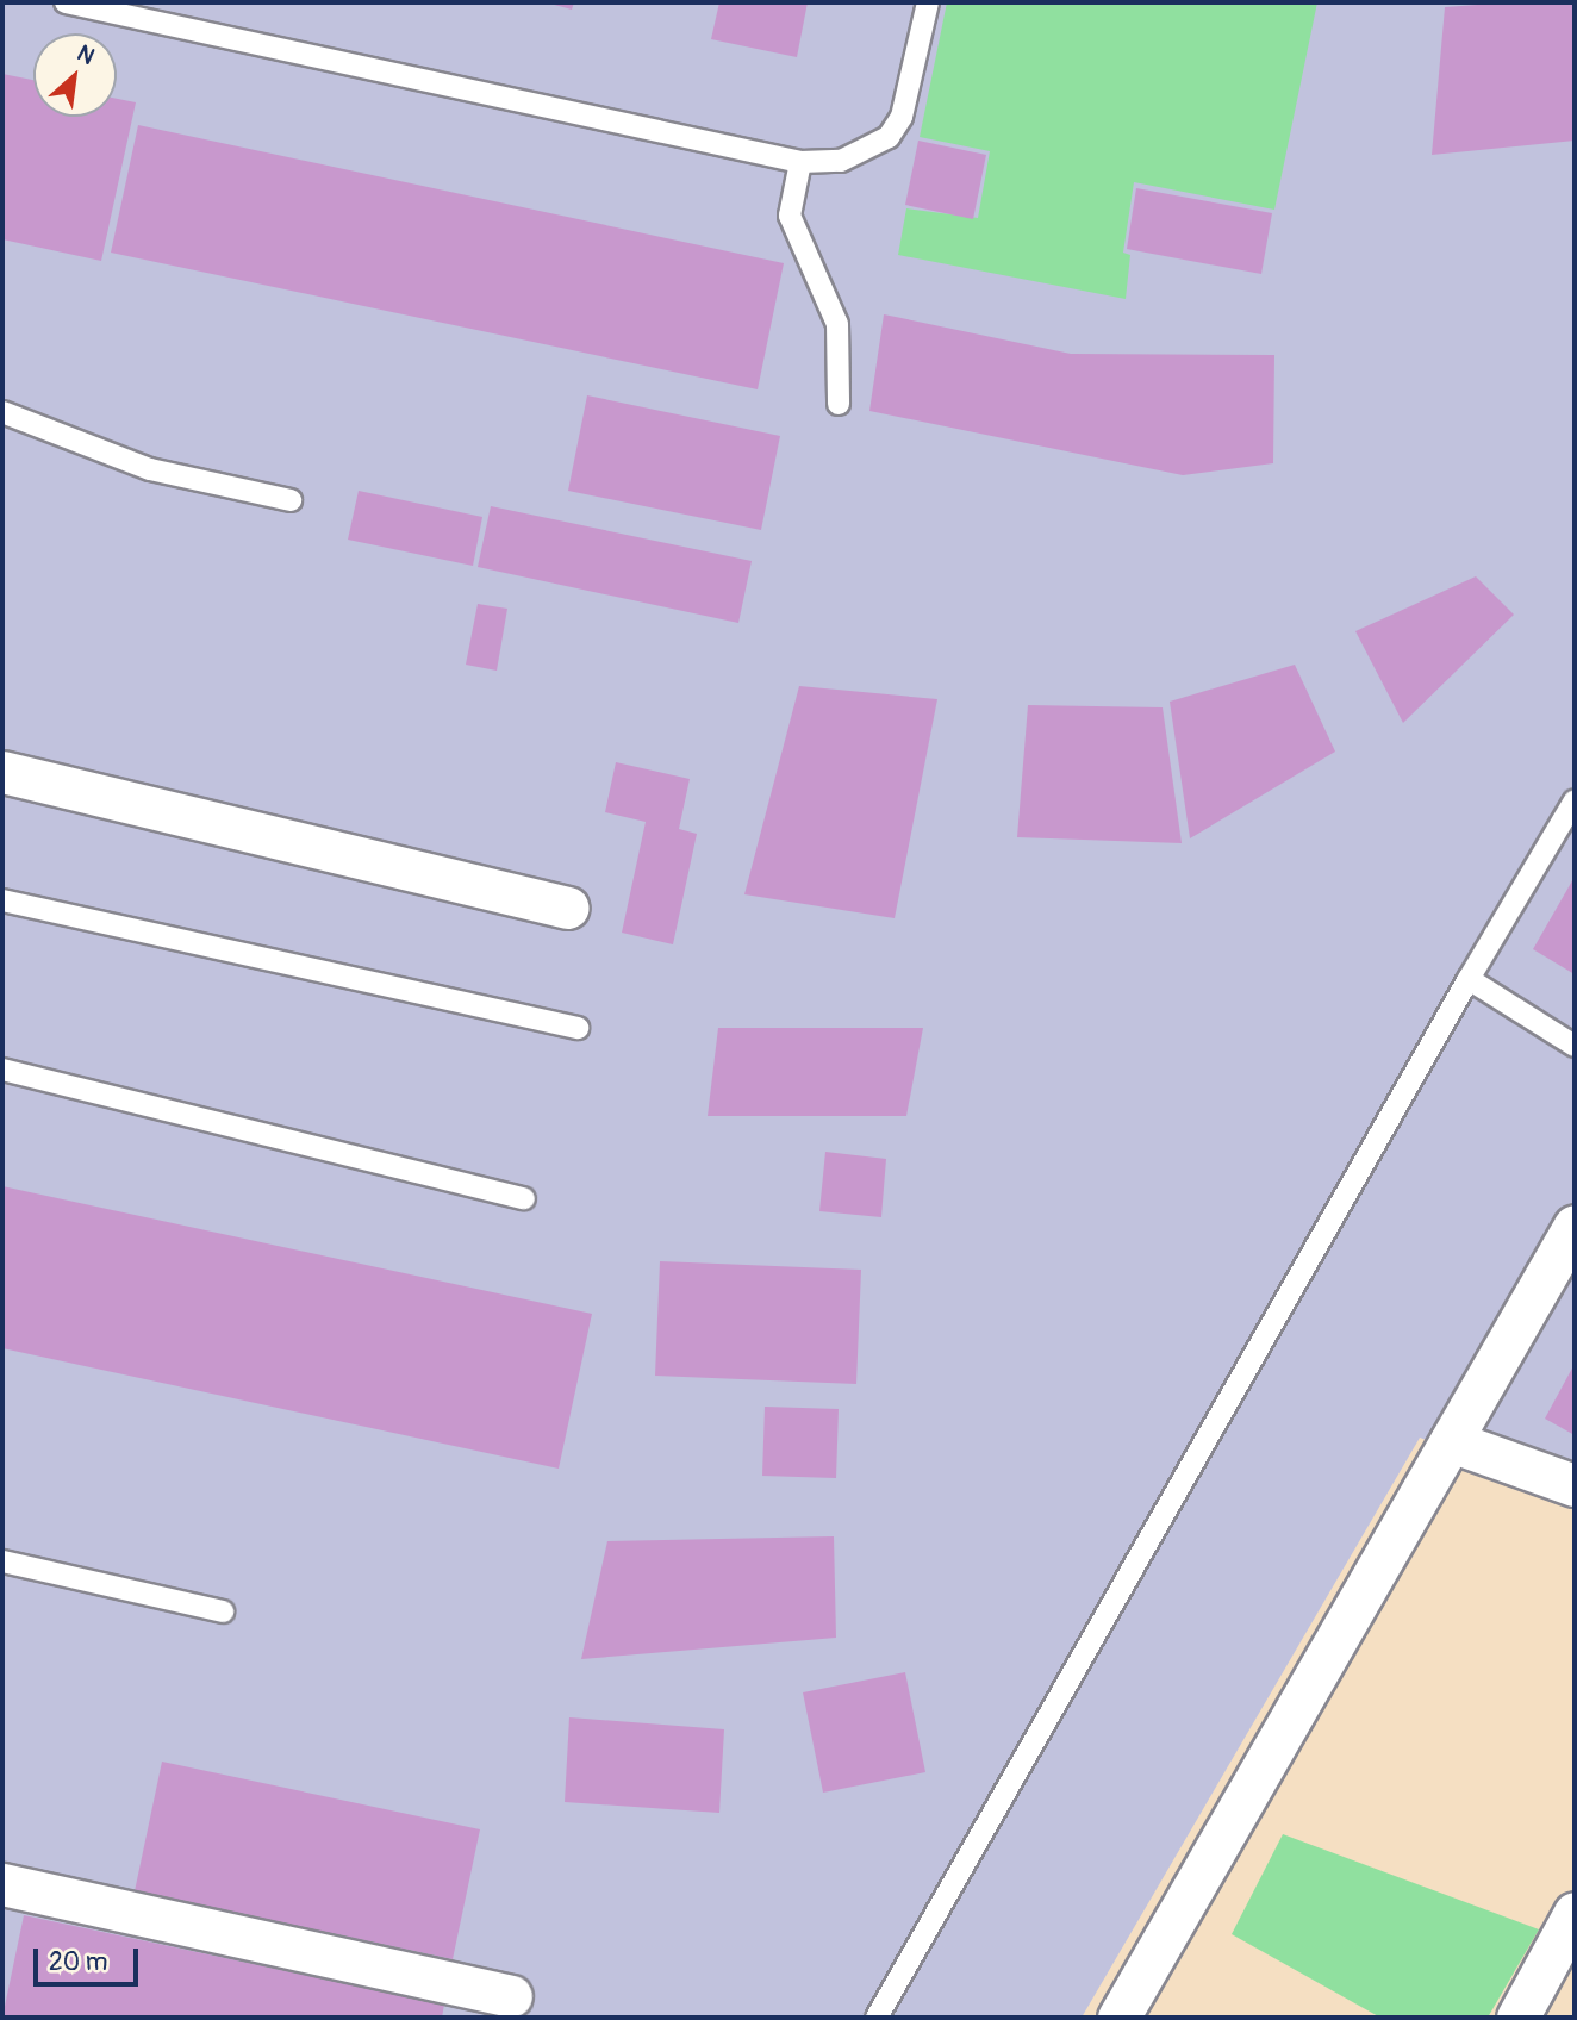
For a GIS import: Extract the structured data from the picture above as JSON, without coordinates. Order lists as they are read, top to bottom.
{
  "scale_bar": "20 m",
  "north": "top right"
}
